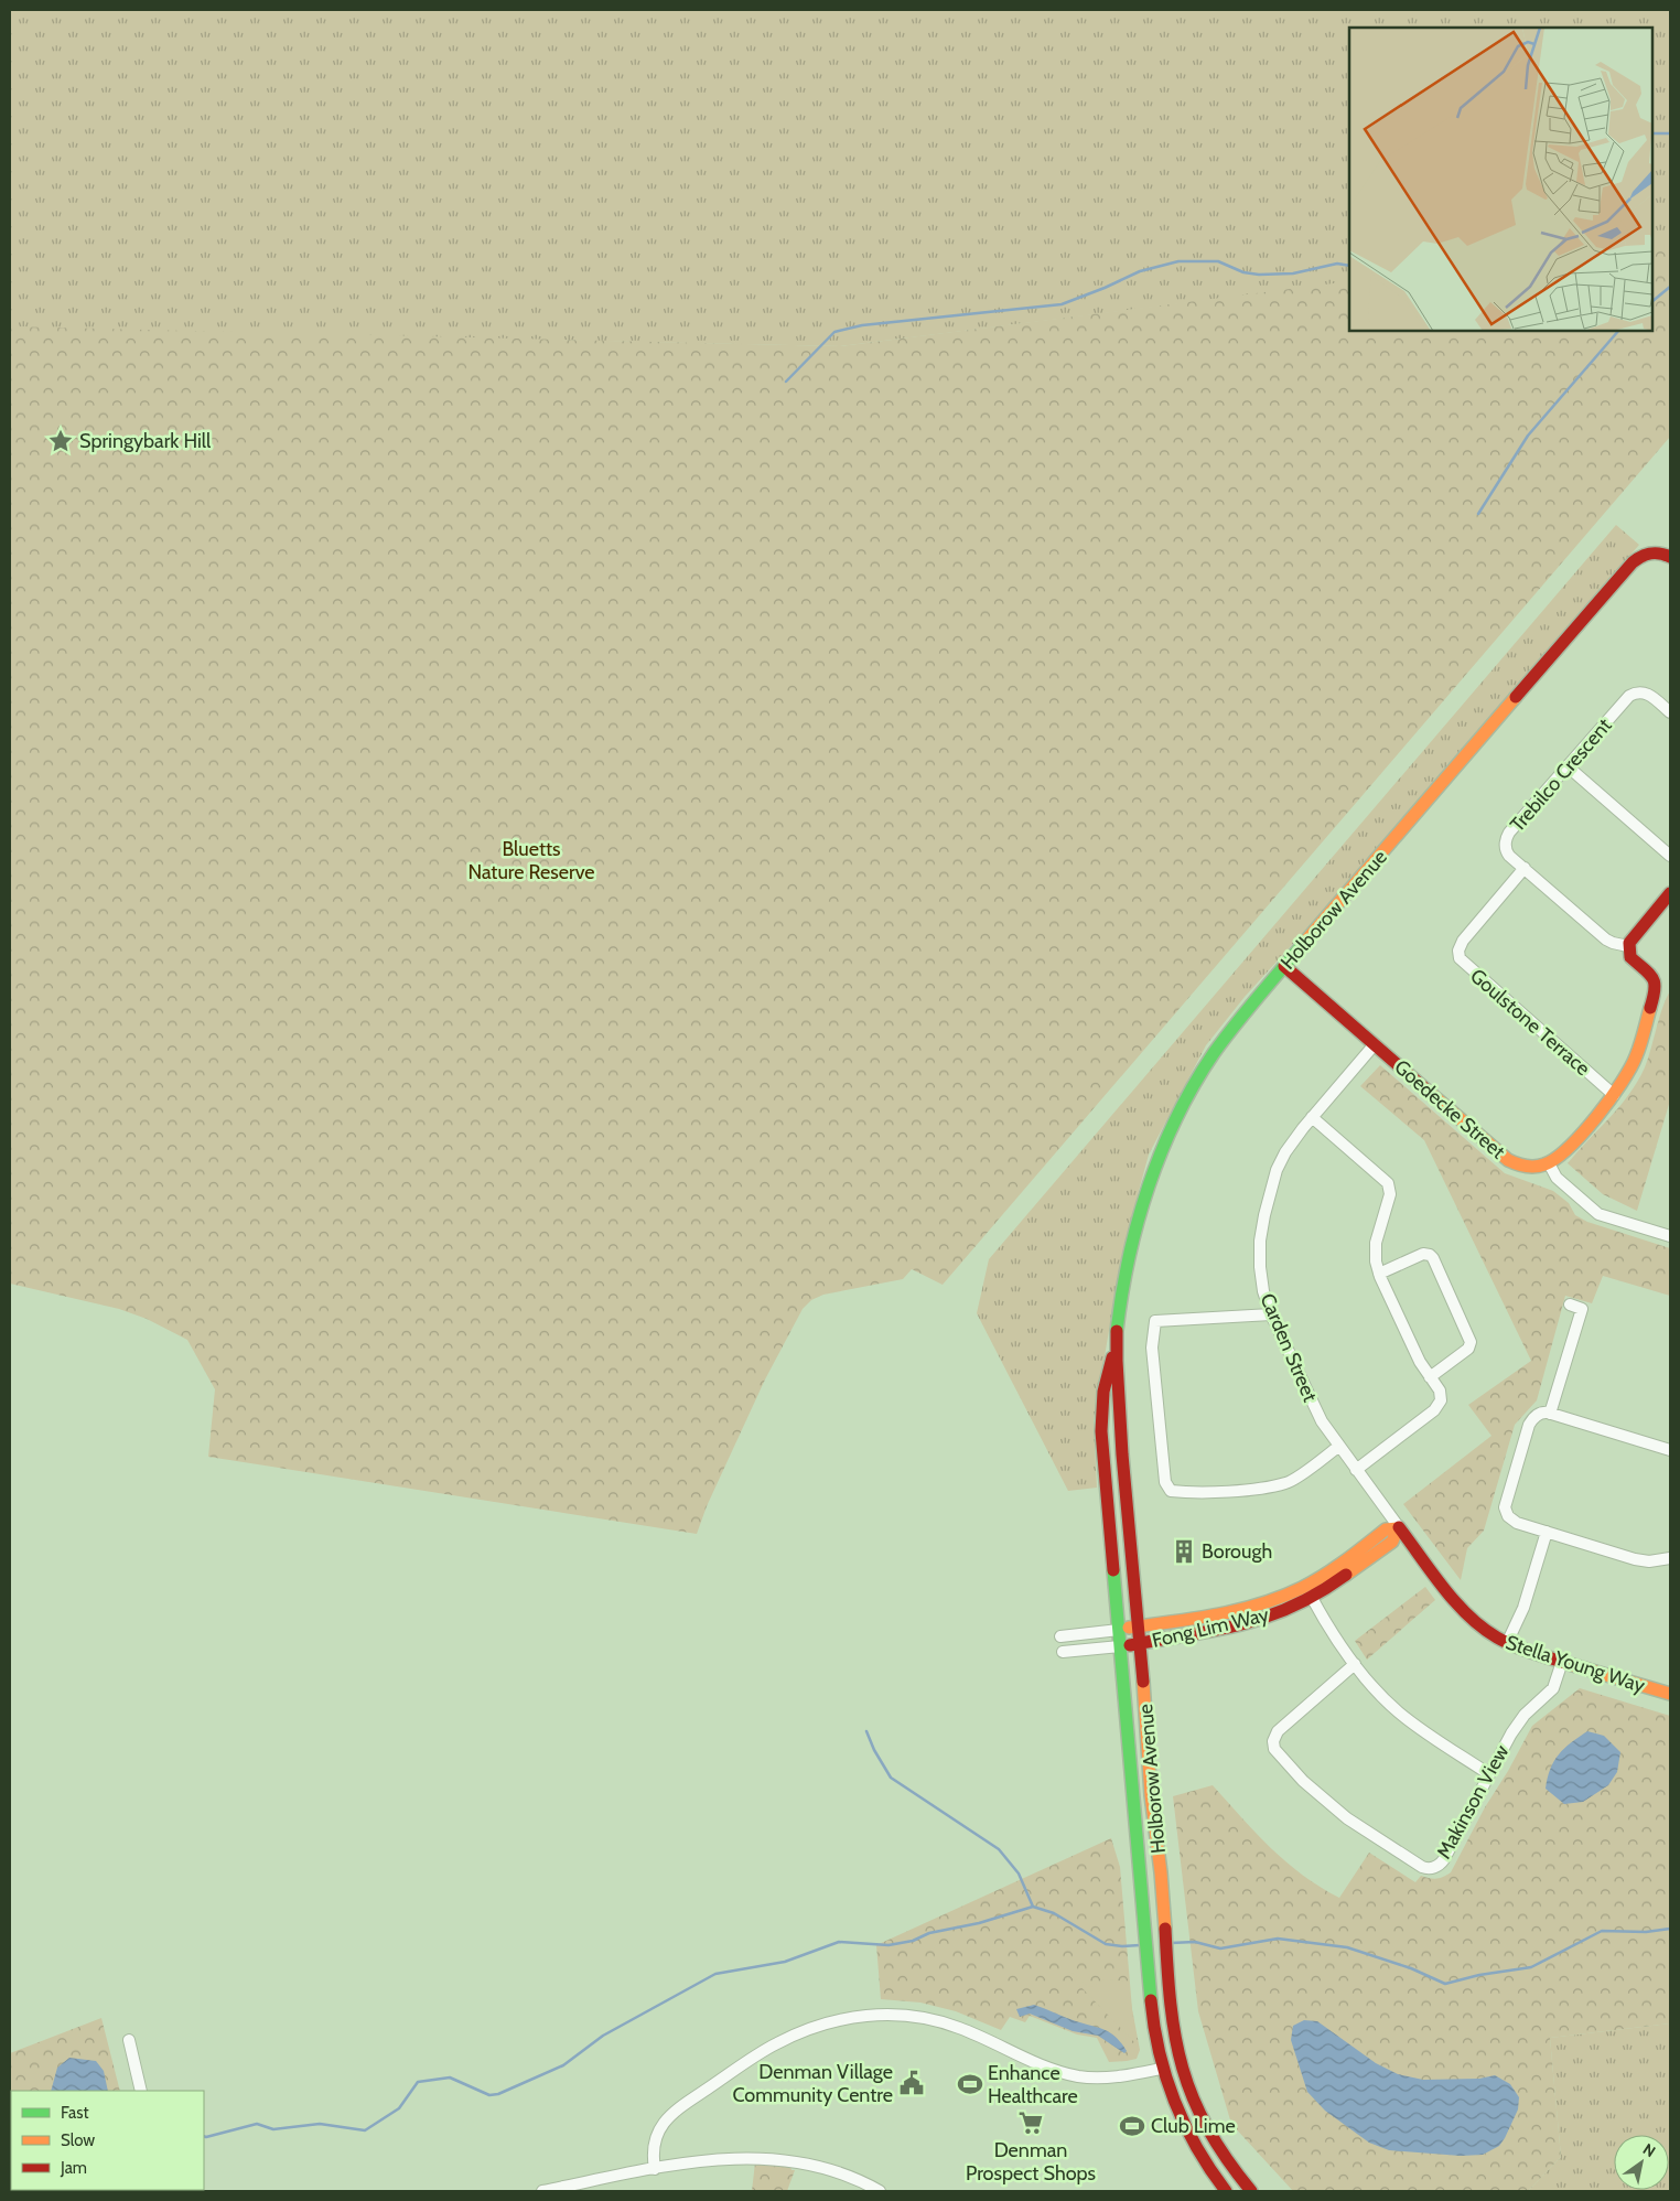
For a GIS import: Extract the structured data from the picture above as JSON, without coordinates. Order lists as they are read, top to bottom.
{
  "streets": {
    "main road": [
      "Holborow Avenue",
      "Goedecke Street",
      "Fong Lim Way",
      "Stella Young Way"
    ],
    "street": [
      "Trebilco Crescent",
      "Goulstone Terrace",
      "Carden Street",
      "Makinson View"
    ]
  },
  "crossings": [
    ["Trebilco Crescent", "Goulstone Terrace"],
    ["Holborow Avenue", "Goedecke Street"],
    ["Holborow Avenue", "Fong Lim Way"],
    ["Goedecke Street", "Carden Street"],
    ["Carden Street", "Stella Young Way"],
    ["Stella Young Way", "Makinson View"]
  ],
  "parks": ["Bluetts Nature Reserve"],
  "places": {
    "place": ["Springybark Hill"],
    "building": ["Borough"],
    "public building": ["Denman Village Community Centre"],
    "sports": ["Enhance Healthcare", "Club Lime"],
    "supermarket": ["Denman Prospect Shops"]
  },
  "legend": ["Fast", "Slow", "Jam"],
  "north": "top right"
}
